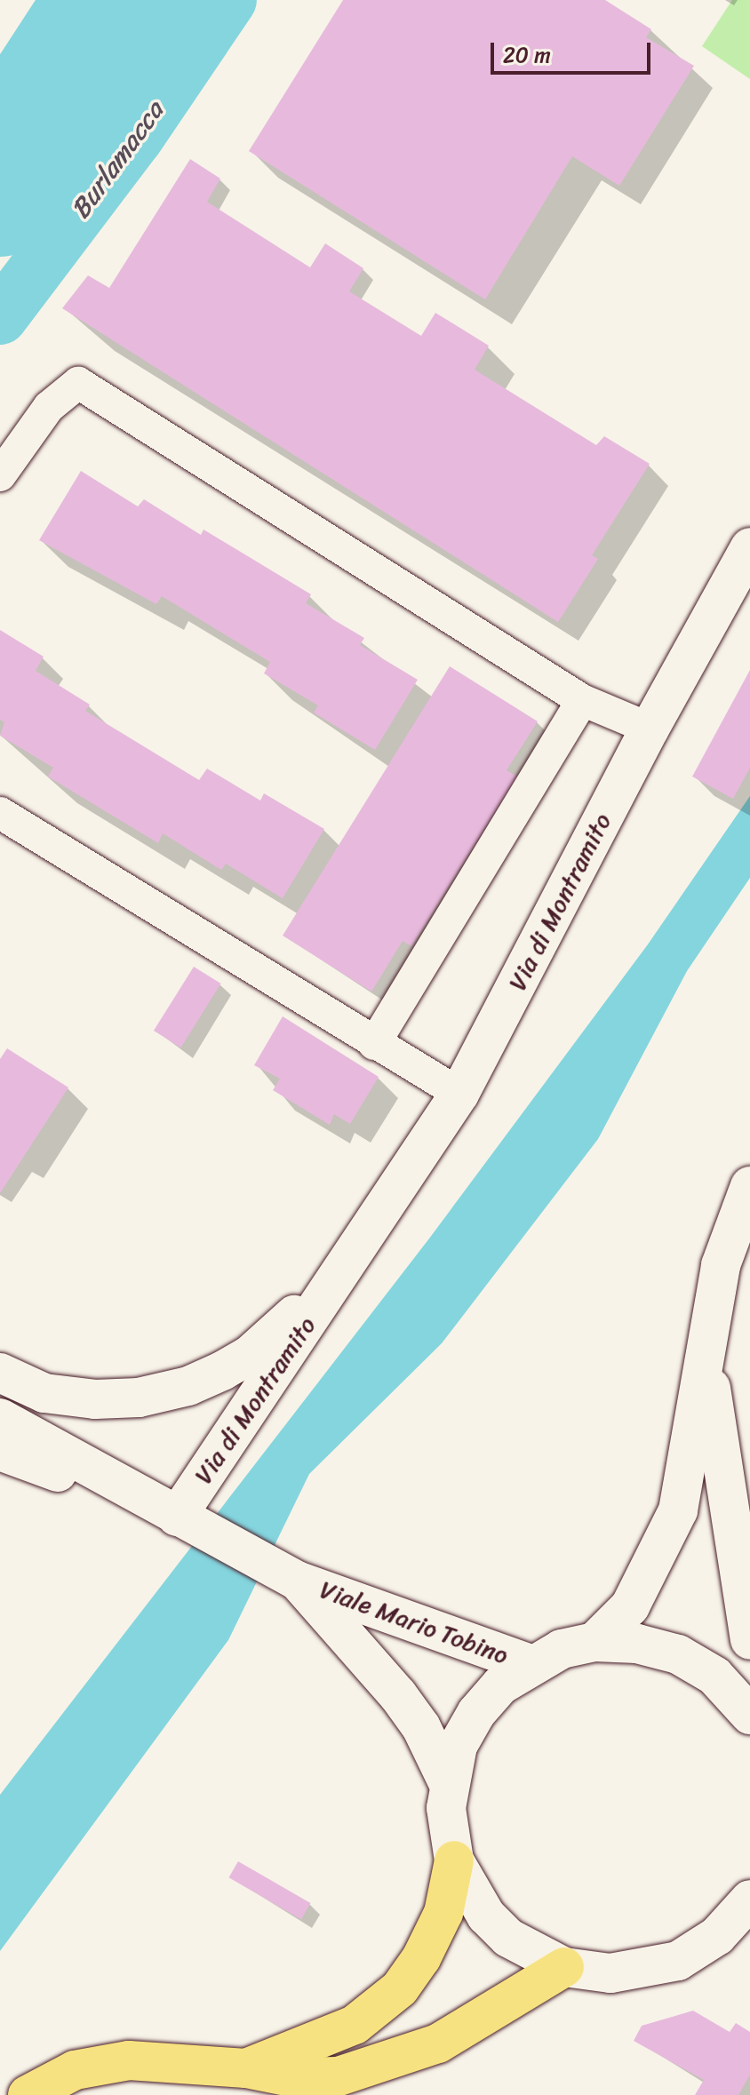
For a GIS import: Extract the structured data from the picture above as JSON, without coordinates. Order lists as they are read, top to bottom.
{
  "streets": {
    "main road": ["Via di Montramito", "Viale Mario Tobino"]
  },
  "crossings": [
    ["Via di Montramito", "Viale Mario Tobino"]
  ],
  "water": ["Burlamacca"],
  "scale_bar": "20 m"
}
